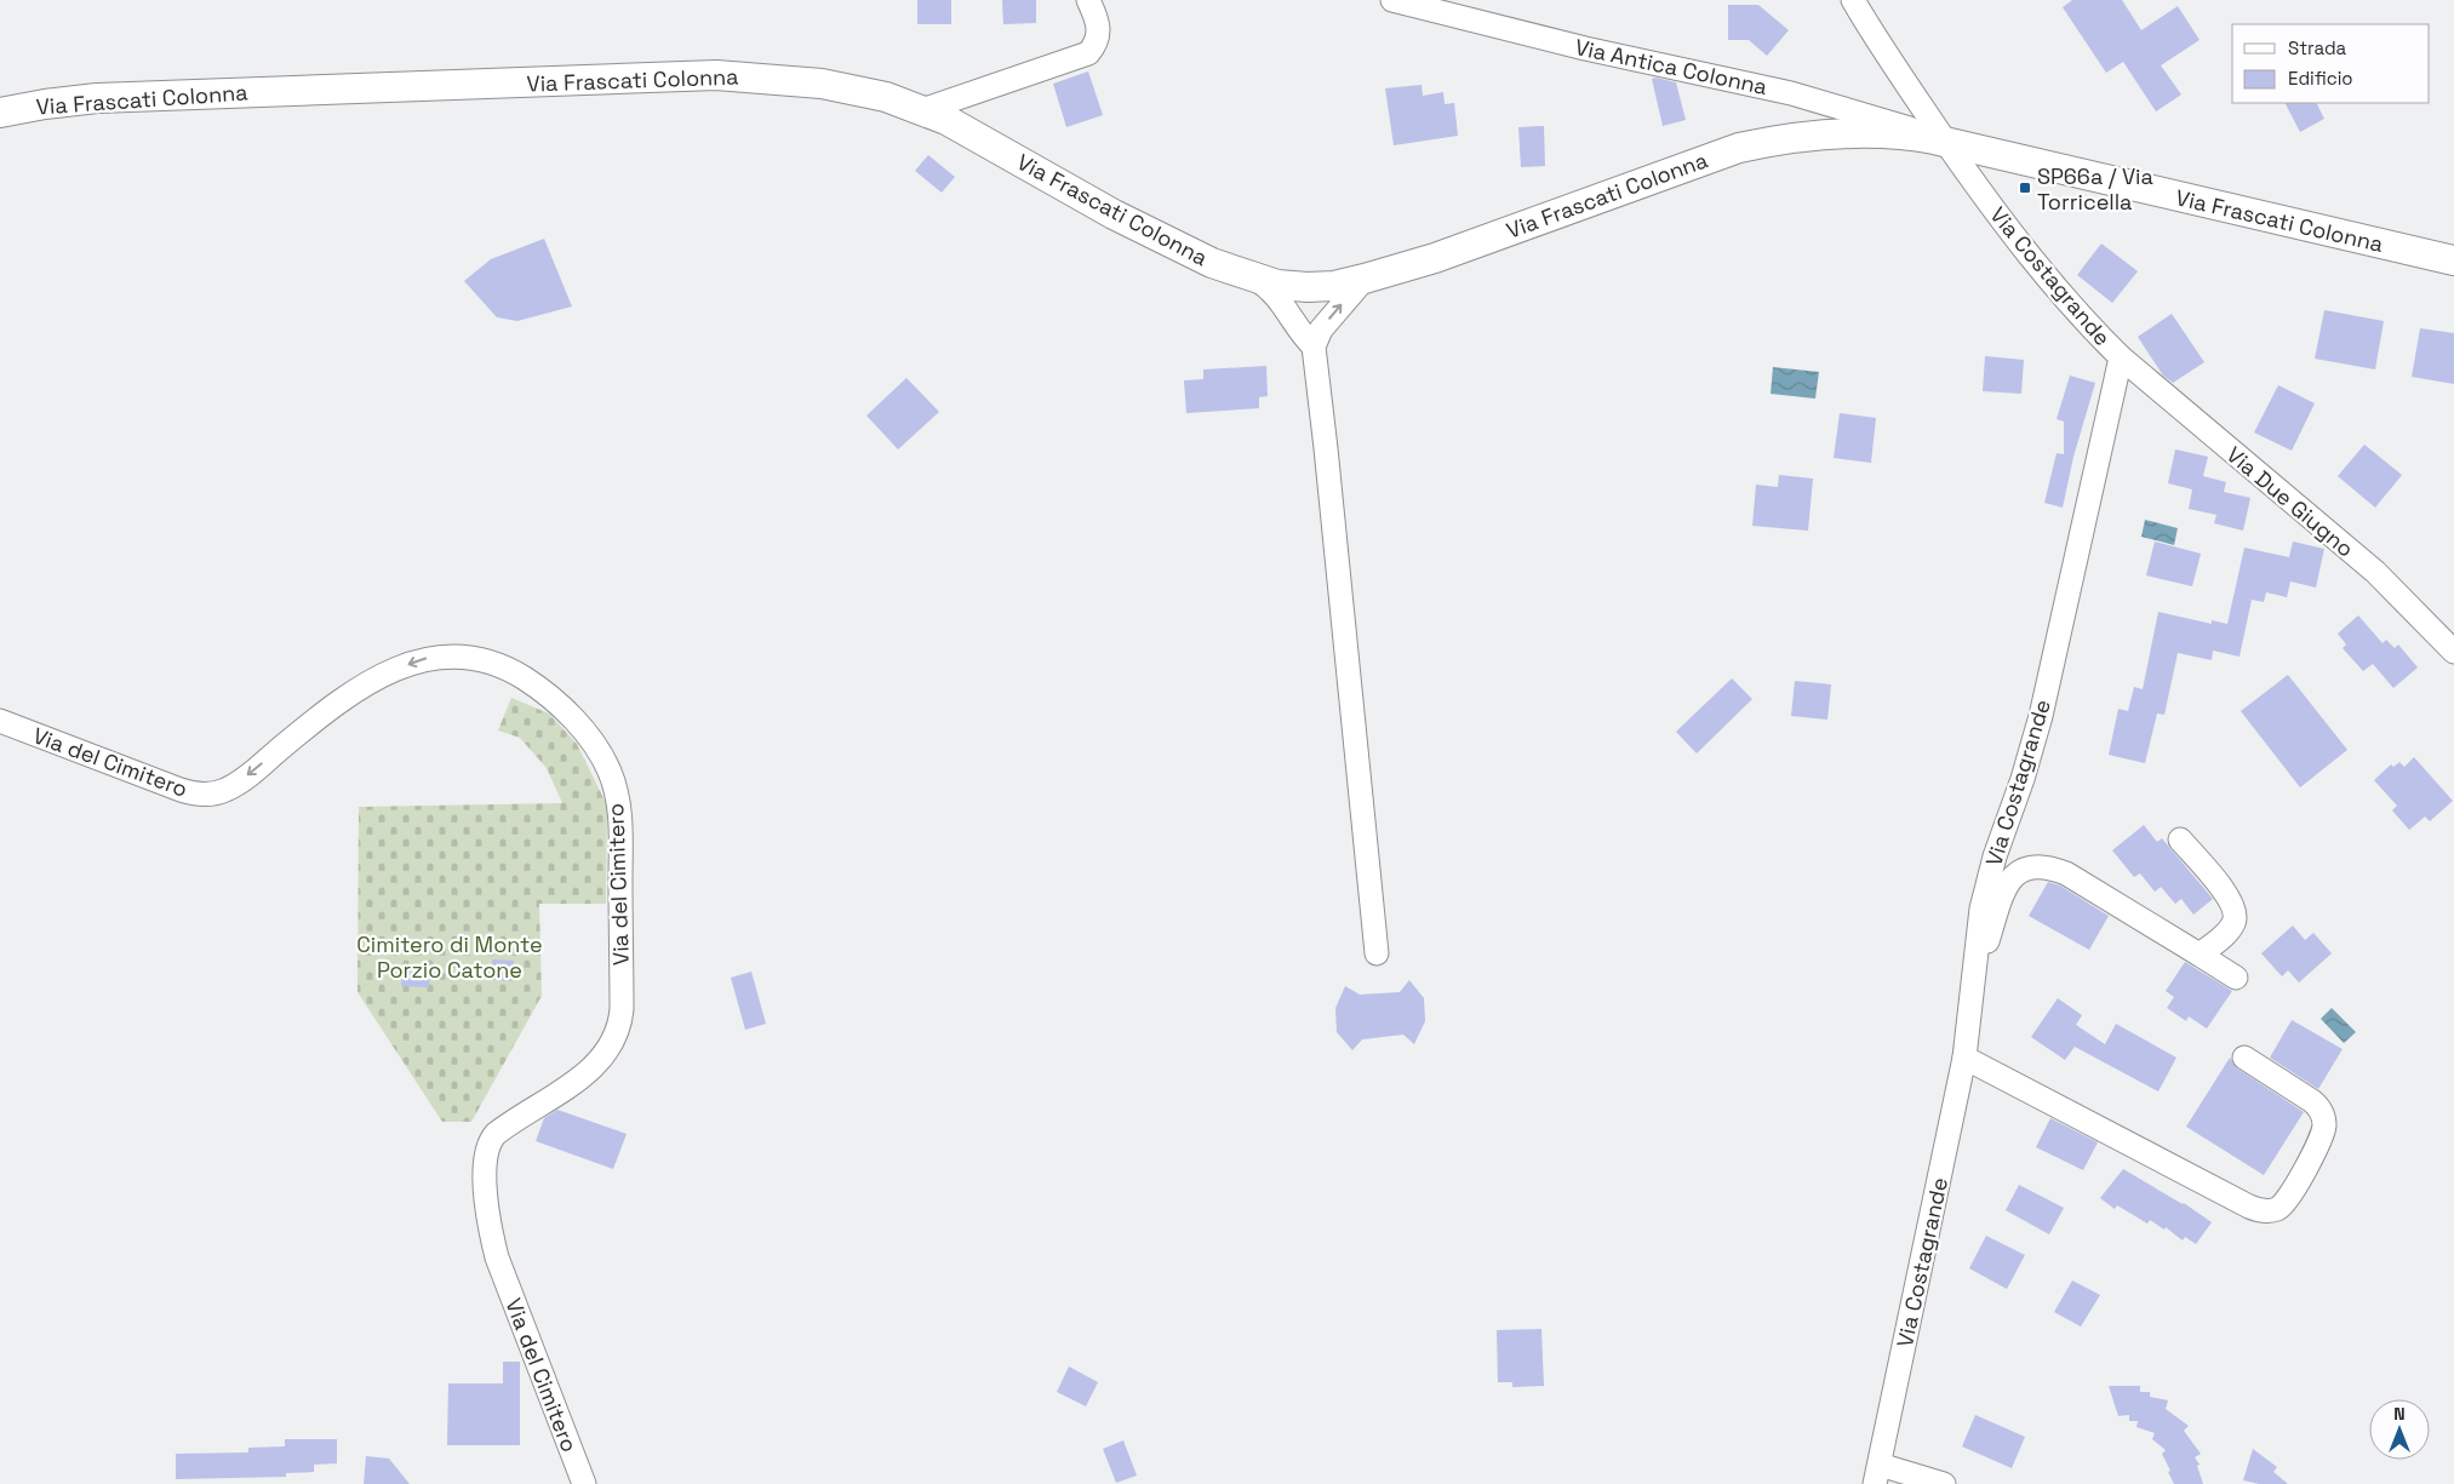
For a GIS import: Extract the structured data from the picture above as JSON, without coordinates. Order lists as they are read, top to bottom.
{
  "streets": {
    "street": [
      "Via Antica Colonna",
      "Via Frascati Colonna",
      "Via Costagrande",
      "Via Due Giugno",
      "Via del Cimitero"
    ]
  },
  "crossings": [
    ["Via Antica Colonna", "Via Frascati Colonna"],
    ["Via Antica Colonna", "Via Costagrande"],
    ["Via Frascati Colonna", "Via Costagrande"],
    ["Via Costagrande", "Via Due Giugno"]
  ],
  "parks": ["Cimitero di Monte Porzio Catone"],
  "places": {
    "transit": ["SP66a / Via Torricella"]
  },
  "legend": ["Strada", "Edificio"],
  "north": "top"
}
